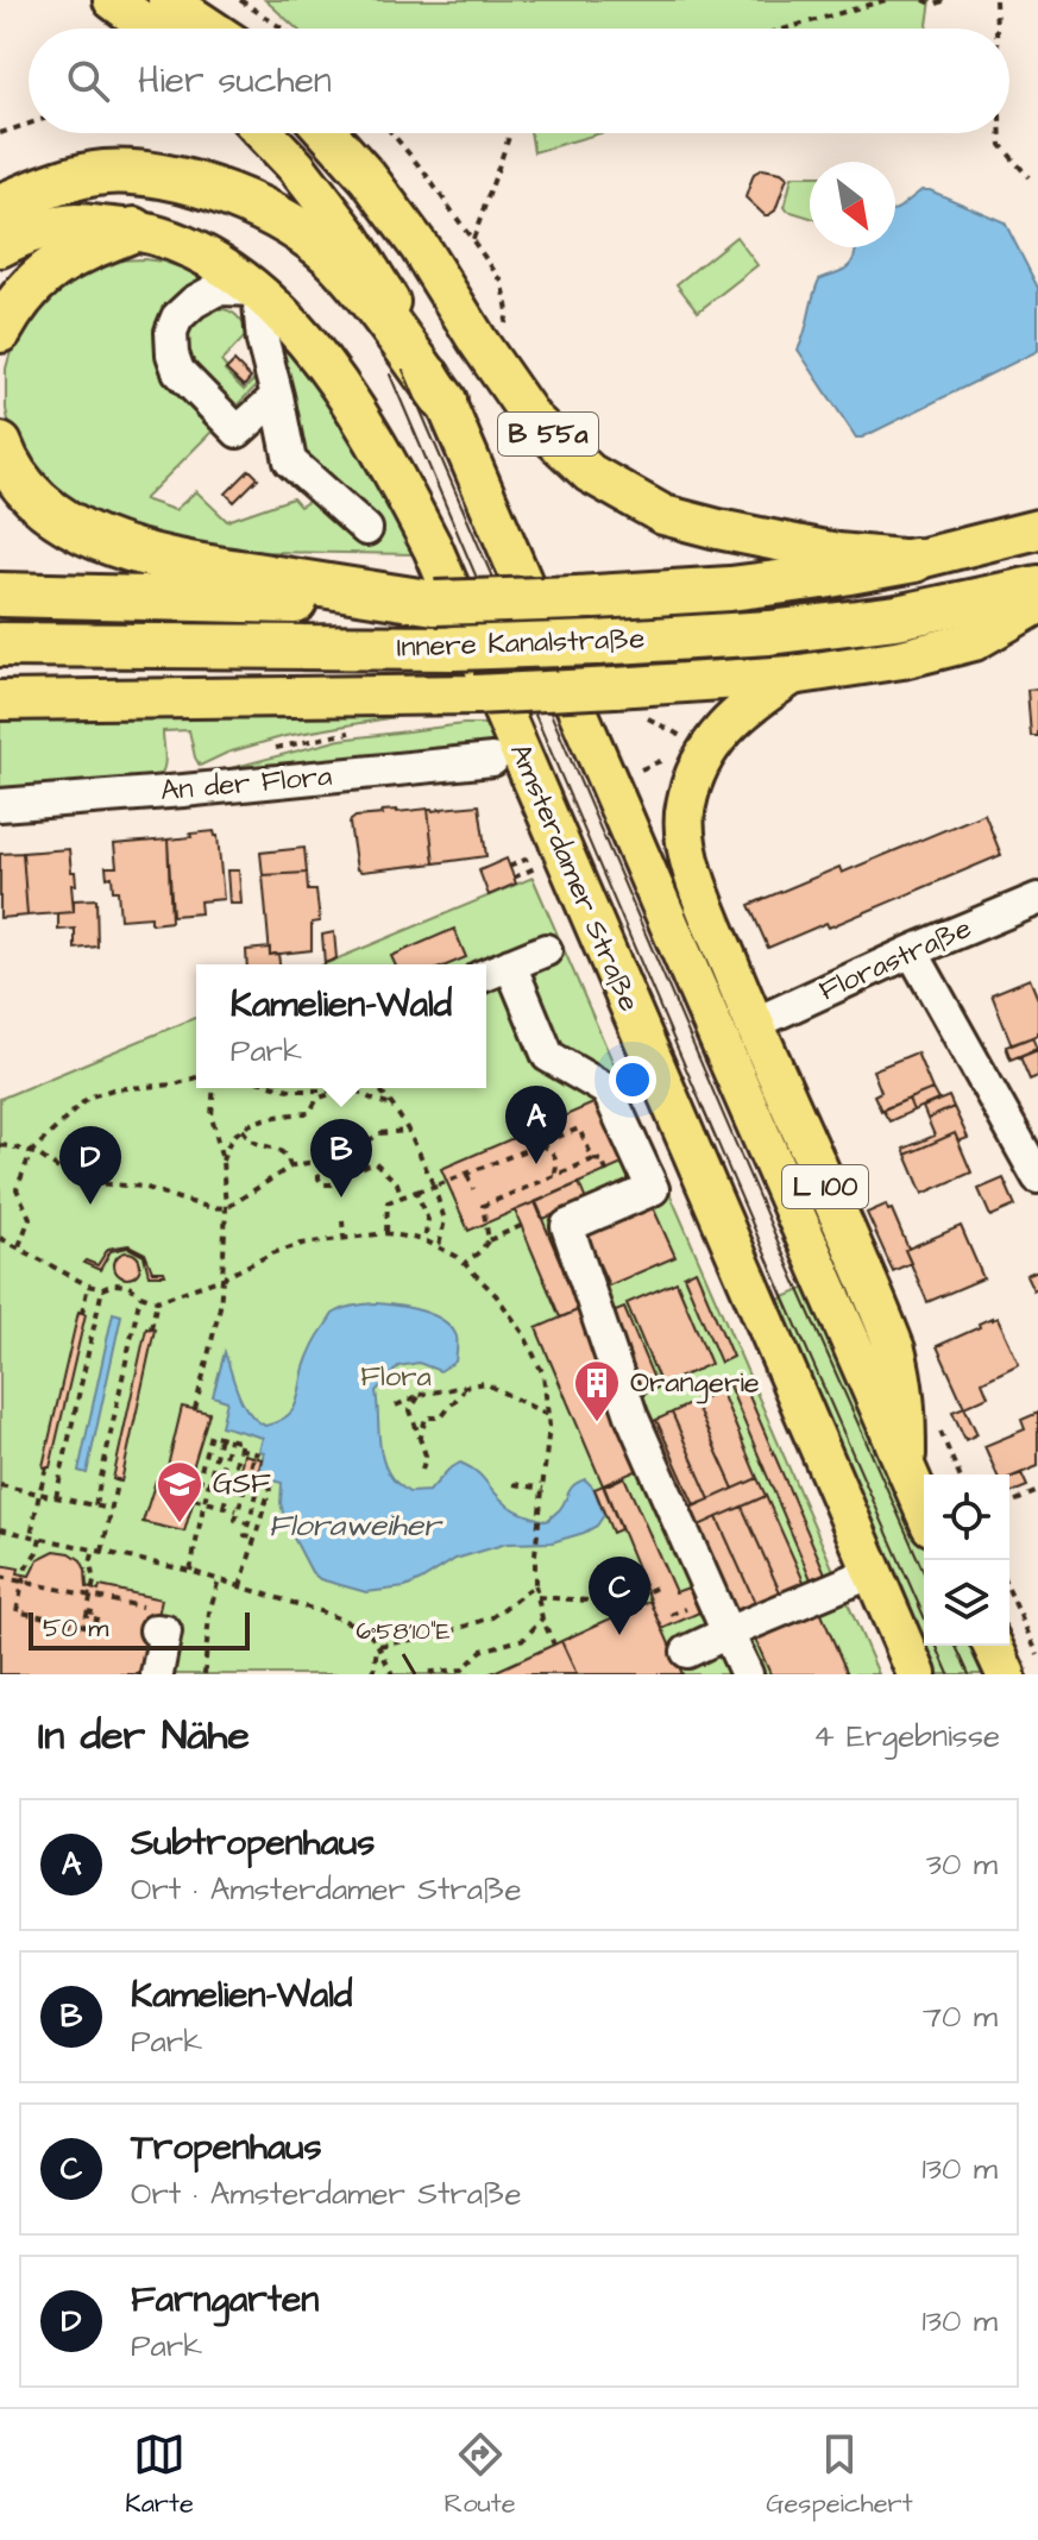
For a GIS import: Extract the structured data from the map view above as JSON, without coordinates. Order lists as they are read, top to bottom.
{
  "streets": {
    "highway": ["B 55a", "Innere Kanalstraße"],
    "main road": ["Amsterdamer Straße", "L 100"],
    "street": ["An der Flora", "Florastraße"]
  },
  "crossings": [
    ["B 55a", "Innere Kanalstraße"],
    ["Florastraße", "L 100"]
  ],
  "water": ["Floraweiher"],
  "parks": ["Flora"],
  "places": {
    "building": ["Orangerie"],
    "school or university": ["GSF"]
  },
  "scale_bar": "50 m",
  "north": "bottom right",
  "page": {
    "search": "Hier suchen",
    "popup": ["Kamelien-Wald", "Park"],
    "pins": [
      "A",
      "B",
      "D",
      "C"
    ],
    "scale": "50 m",
    "heading": ["In der Nähe", "4 Ergebnisse"],
    "list": [
      {
        "mark": "A",
        "name": "Subtropenhaus",
        "note": "Ort · Amsterdamer Straße",
        "value": "30 m"
      },
      {
        "mark": "B",
        "name": "Kamelien-Wald",
        "note": "Park",
        "value": "70 m"
      },
      {
        "mark": "C",
        "name": "Tropenhaus",
        "note": "Ort · Amsterdamer Straße",
        "value": "130 m"
      },
      {
        "mark": "D",
        "name": "Farngarten",
        "note": "Park",
        "value": "130 m"
      }
    ],
    "nav": ["Karte", "Route", "Gespeichert"]
  },
  "coordinates": ["6°58'10\"E"]
}
